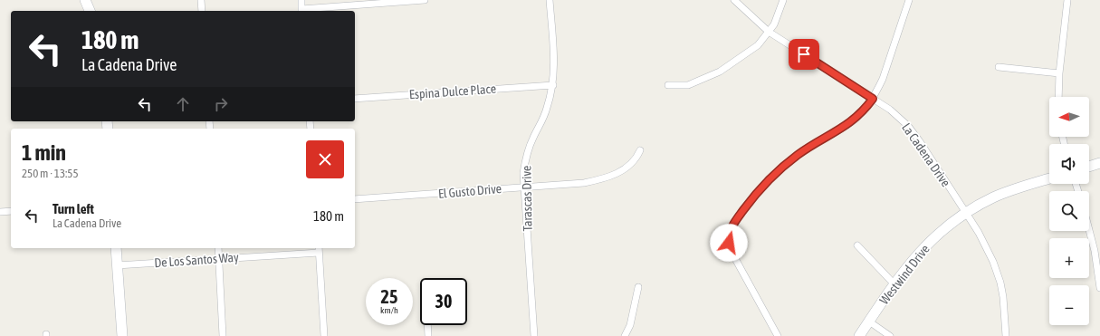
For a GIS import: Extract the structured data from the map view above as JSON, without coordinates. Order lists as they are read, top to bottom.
{
  "streets": {
    "main road": ["Westwind Drive"],
    "street": [
      "Espina Dulce Place",
      "La Cadena Drive",
      "El Gusto Drive",
      "Tarascas Drive",
      "De Los Santos Way"
    ]
  },
  "crossings": [
    ["Espina Dulce Place", "Tarascas Drive"],
    ["La Cadena Drive", "Westwind Drive"],
    ["El Gusto Drive", "Tarascas Drive"]
  ],
  "north": "left",
  "page": {
    "turn": ["180 m", "La Cadena Drive"],
    "map_buttons": ["+", "−"],
    "heading": ["1 min", "250 m · 13:55"],
    "list": [
      {
        "name": "Turn left",
        "note": "La Cadena Drive",
        "value": "180 m"
      }
    ],
    "speed": "25 km/h",
    "limit": "30"
  }
}
